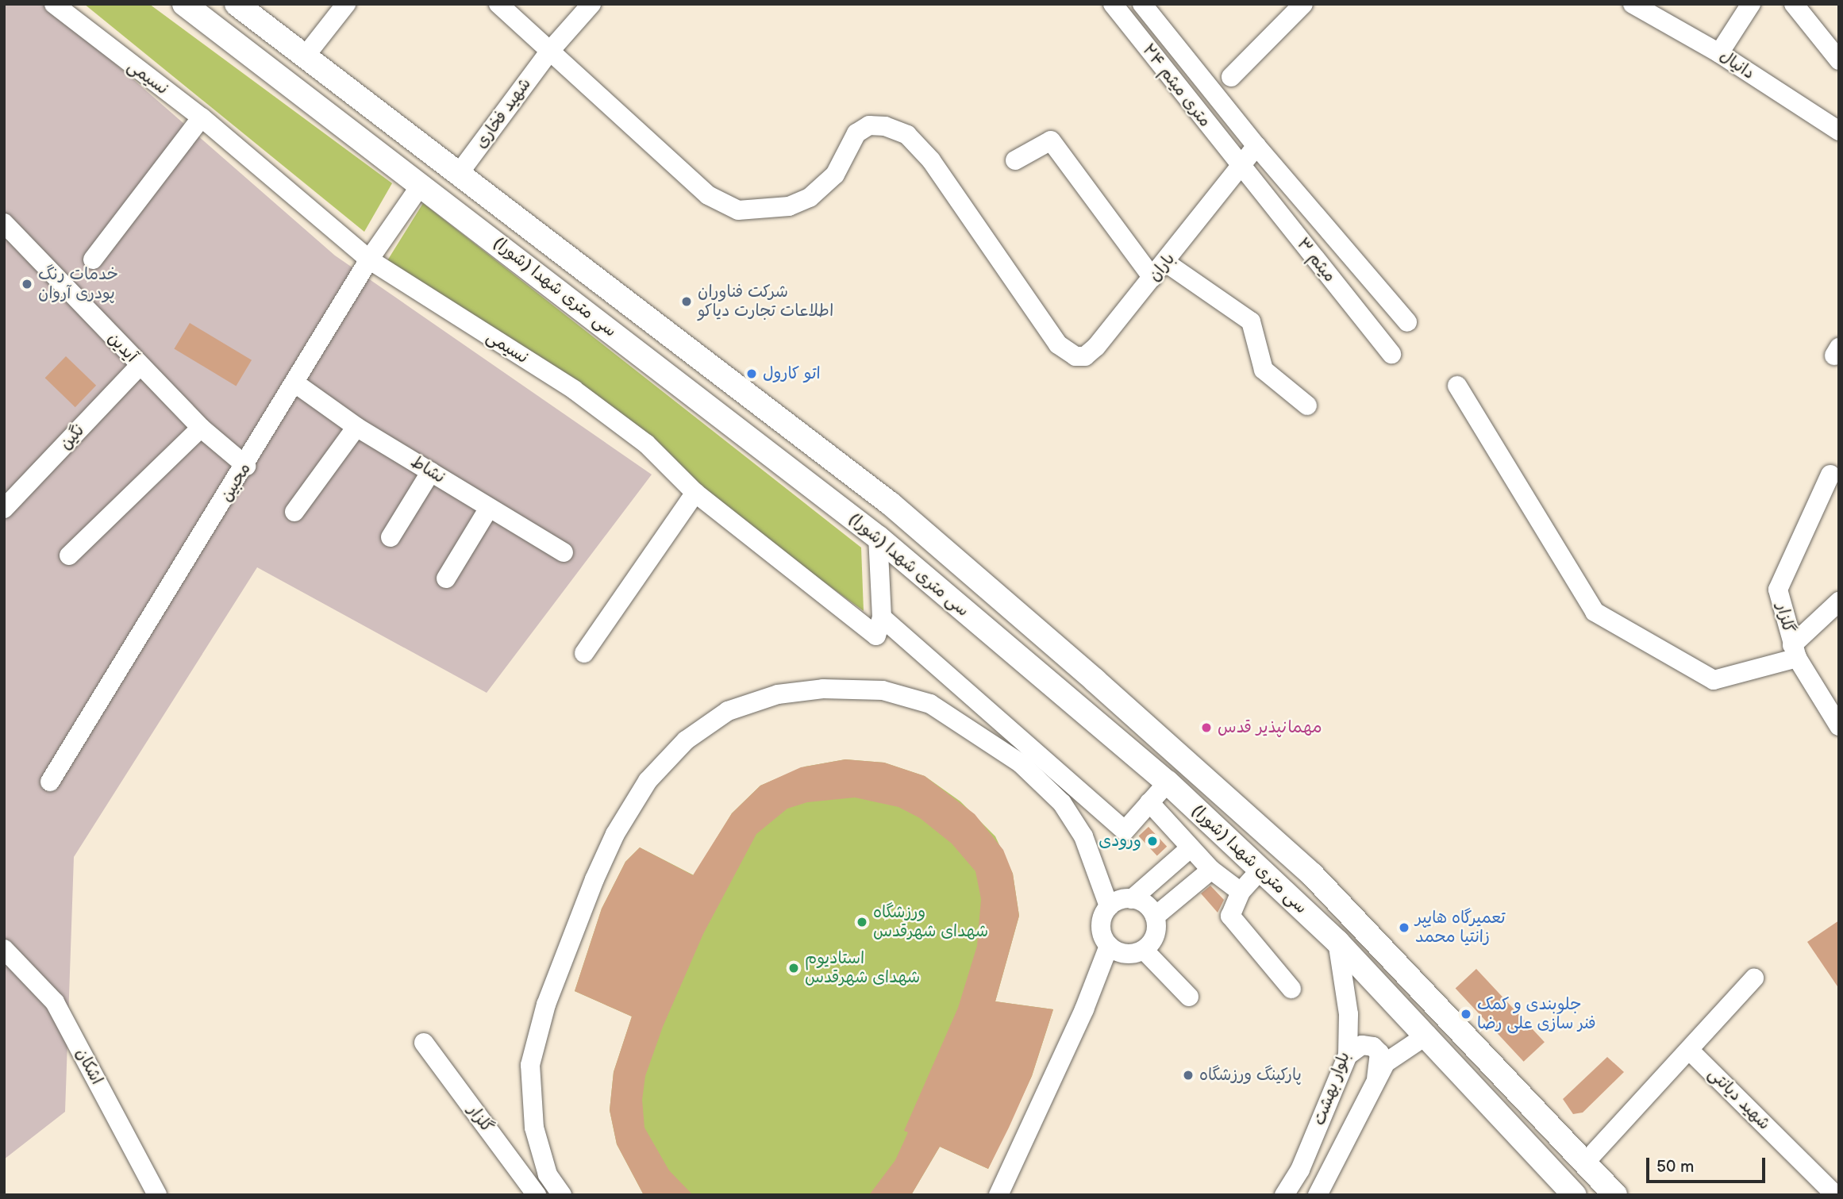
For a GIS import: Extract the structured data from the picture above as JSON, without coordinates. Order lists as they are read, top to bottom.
{
  "streets": {
    "main road": ["سی متری شهدا (شورا)"],
    "street": [
      "دانیال",
      "نسیمی",
      "۲۴ متری میثم",
      "شهید فخاری",
      "میثم ۳",
      "باران",
      "آیدین",
      "نگین",
      "نشاط",
      "محبین",
      "گلزار",
      "اشکان",
      "بلوار بهشت",
      "شهید دیانتی"
    ]
  },
  "crossings": [
    ["نسیمی", "محبین"],
    ["۲۴ متری میثم", "میثم ۳"],
    ["۲۴ متری میثم", "باران"],
    ["شهید فخاری", "باران"],
    ["شهید فخاری", "سی متری شهدا (شورا)"],
    ["میثم ۳", "باران"],
    ["سی متری شهدا (شورا)", "محبین"],
    ["سی متری شهدا (شورا)", "بلوار بهشت"],
    ["آیدین", "نگین"],
    ["آیدین", "محبین"],
    ["نشاط", "محبین"]
  ],
  "places": [
    "خدمات رنگ پودری آروان",
    "شرکت فناوران اطلاعات تجارت دیاکو",
    "اتو کارول",
    "مهمانپذیر قدس",
    "ورودی",
    "ورزشگاه شهدای شهرقدس",
    "تعمیرگاه هایپر زانتیا محمد",
    "استادیوم شهدای شهرقدس",
    "جلوبندی و کمک فنر سازی علی رضا",
    "پارکینگ ورزشگاه"
  ],
  "scale_bar": "50 m"
}
